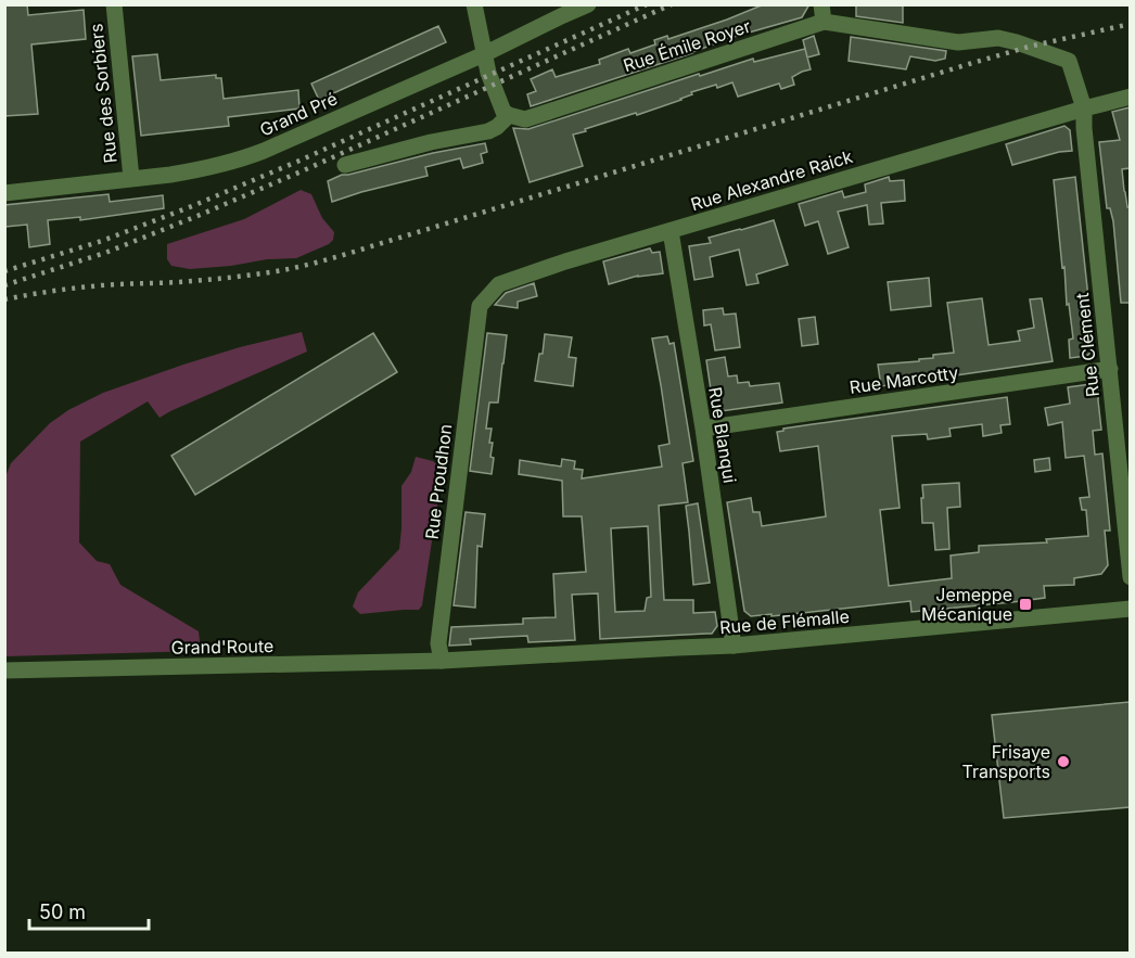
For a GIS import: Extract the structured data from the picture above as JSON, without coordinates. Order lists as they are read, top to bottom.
{
  "streets": {
    "street": [
      "Rue Émile Royer",
      "Rue des Sorbiers",
      "Grand Pré",
      "Rue Alexandre Raick",
      "Rue Clément",
      "Rue Marcotty",
      "Rue Blanqui",
      "Rue Proudhon",
      "Rue de Flémalle",
      "Grand'Route"
    ]
  },
  "crossings": [
    ["Rue Émile Royer", "Rue Alexandre Raick"],
    ["Rue Émile Royer", "Rue Clément"],
    ["Rue des Sorbiers", "Grand Pré"],
    ["Rue Alexandre Raick", "Rue Clément"],
    ["Rue Alexandre Raick", "Rue Blanqui"],
    ["Rue Alexandre Raick", "Rue Proudhon"],
    ["Rue Clément", "Rue Marcotty"],
    ["Rue Marcotty", "Rue Blanqui"],
    ["Rue Blanqui", "Rue de Flémalle"],
    ["Rue Proudhon", "Rue de Flémalle"],
    ["Rue Proudhon", "Grand'Route"],
    ["Rue de Flémalle", "Grand'Route"]
  ],
  "places": {
    "transit": ["Jemeppe Mécanique"],
    "other": ["Frisaye Transports"]
  },
  "scale_bar": "50 m"
}
